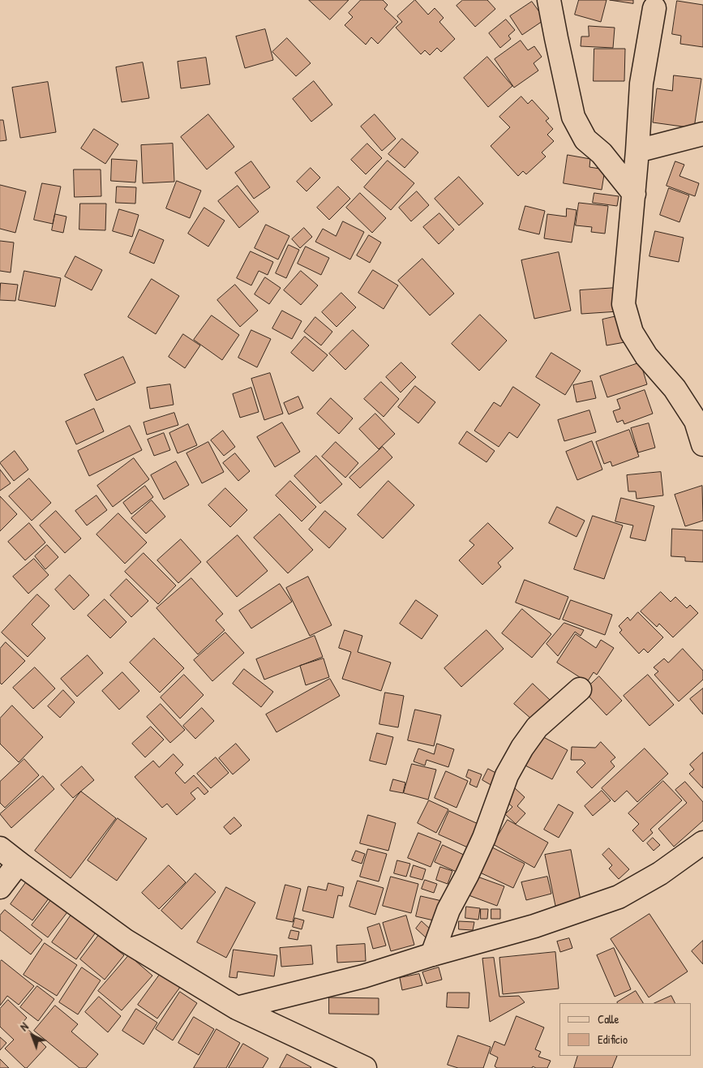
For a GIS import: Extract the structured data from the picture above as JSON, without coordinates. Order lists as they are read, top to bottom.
{
  "legend": ["Calle", "Edificio"],
  "north": "top left"
}
